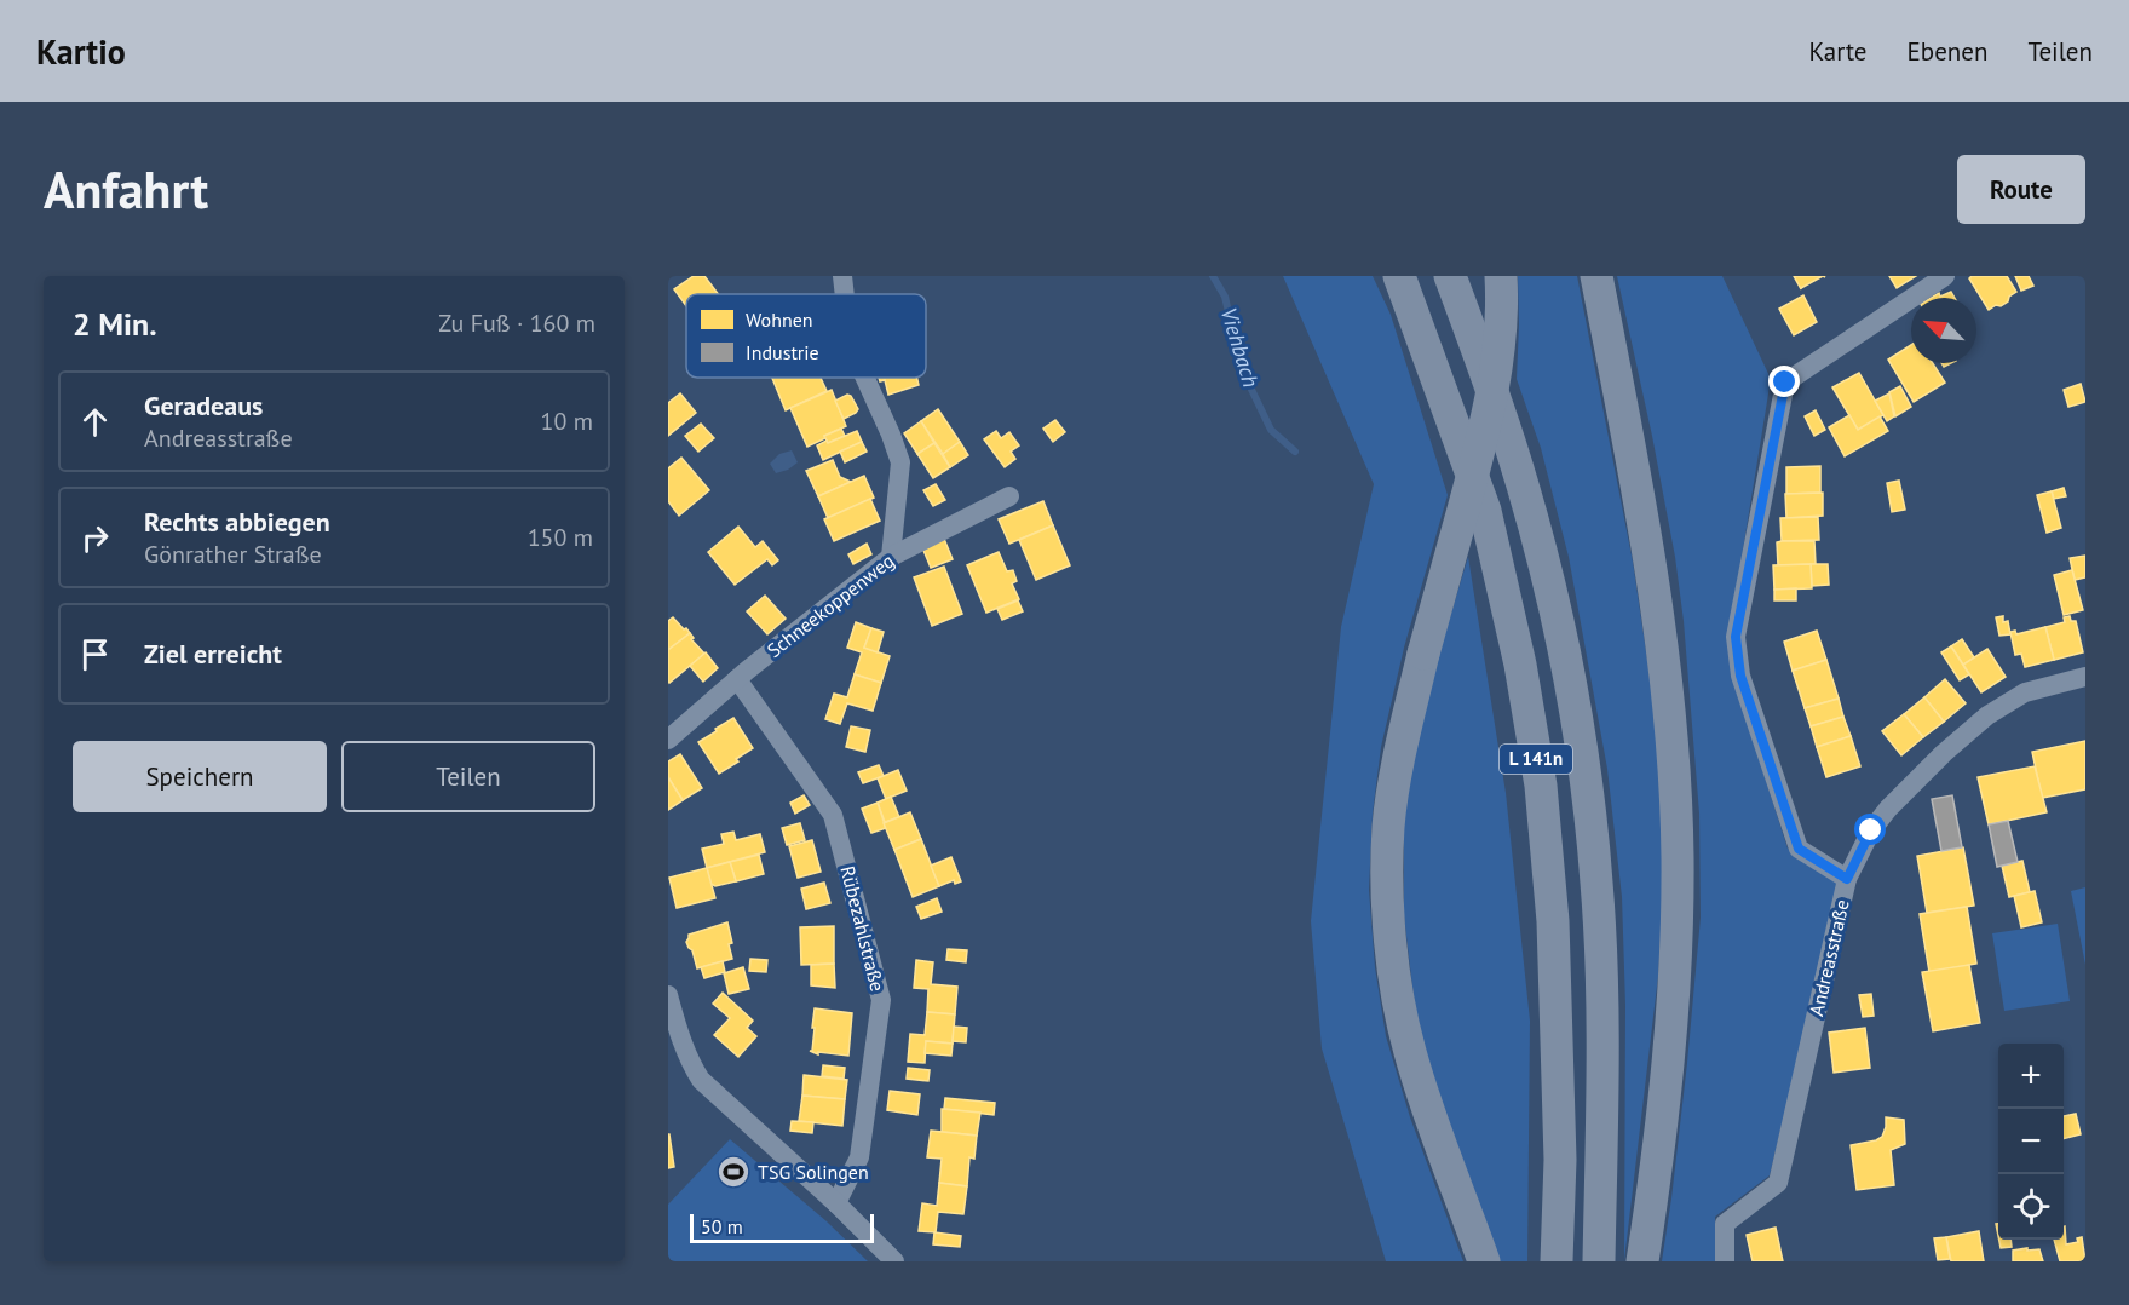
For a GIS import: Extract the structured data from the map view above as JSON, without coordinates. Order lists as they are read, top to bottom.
{
  "streets": {
    "highway": ["L 141n"],
    "street": ["Schneekoppenweg", "Rübezahlstraße", "Andreasstraße"]
  },
  "crossings": [
    ["Schneekoppenweg", "Rübezahlstraße"]
  ],
  "water": ["Viehbach"],
  "places": {
    "sports": ["TSG Solingen"]
  },
  "legend": ["Wohnen", "Industrie"],
  "scale_bar": "50 m",
  "north": "top left",
  "page": {
    "header": "Kartio",
    "nav": ["Karte", "Ebenen", "Teilen"],
    "buttons": [
      "Route",
      ["Speichern", "Teilen"]
    ],
    "title": "Anfahrt",
    "heading": ["2 Min.", "Zu Fuß · 160 m"],
    "list": [
      ["Geradeaus", "Andreasstraße", "10 m"],
      ["Rechts abbiegen", "Gönrather Straße", "150 m"],
      "Ziel erreicht"
    ],
    "map_buttons": ["+", "−"],
    "scale": "50 m"
  }
}
